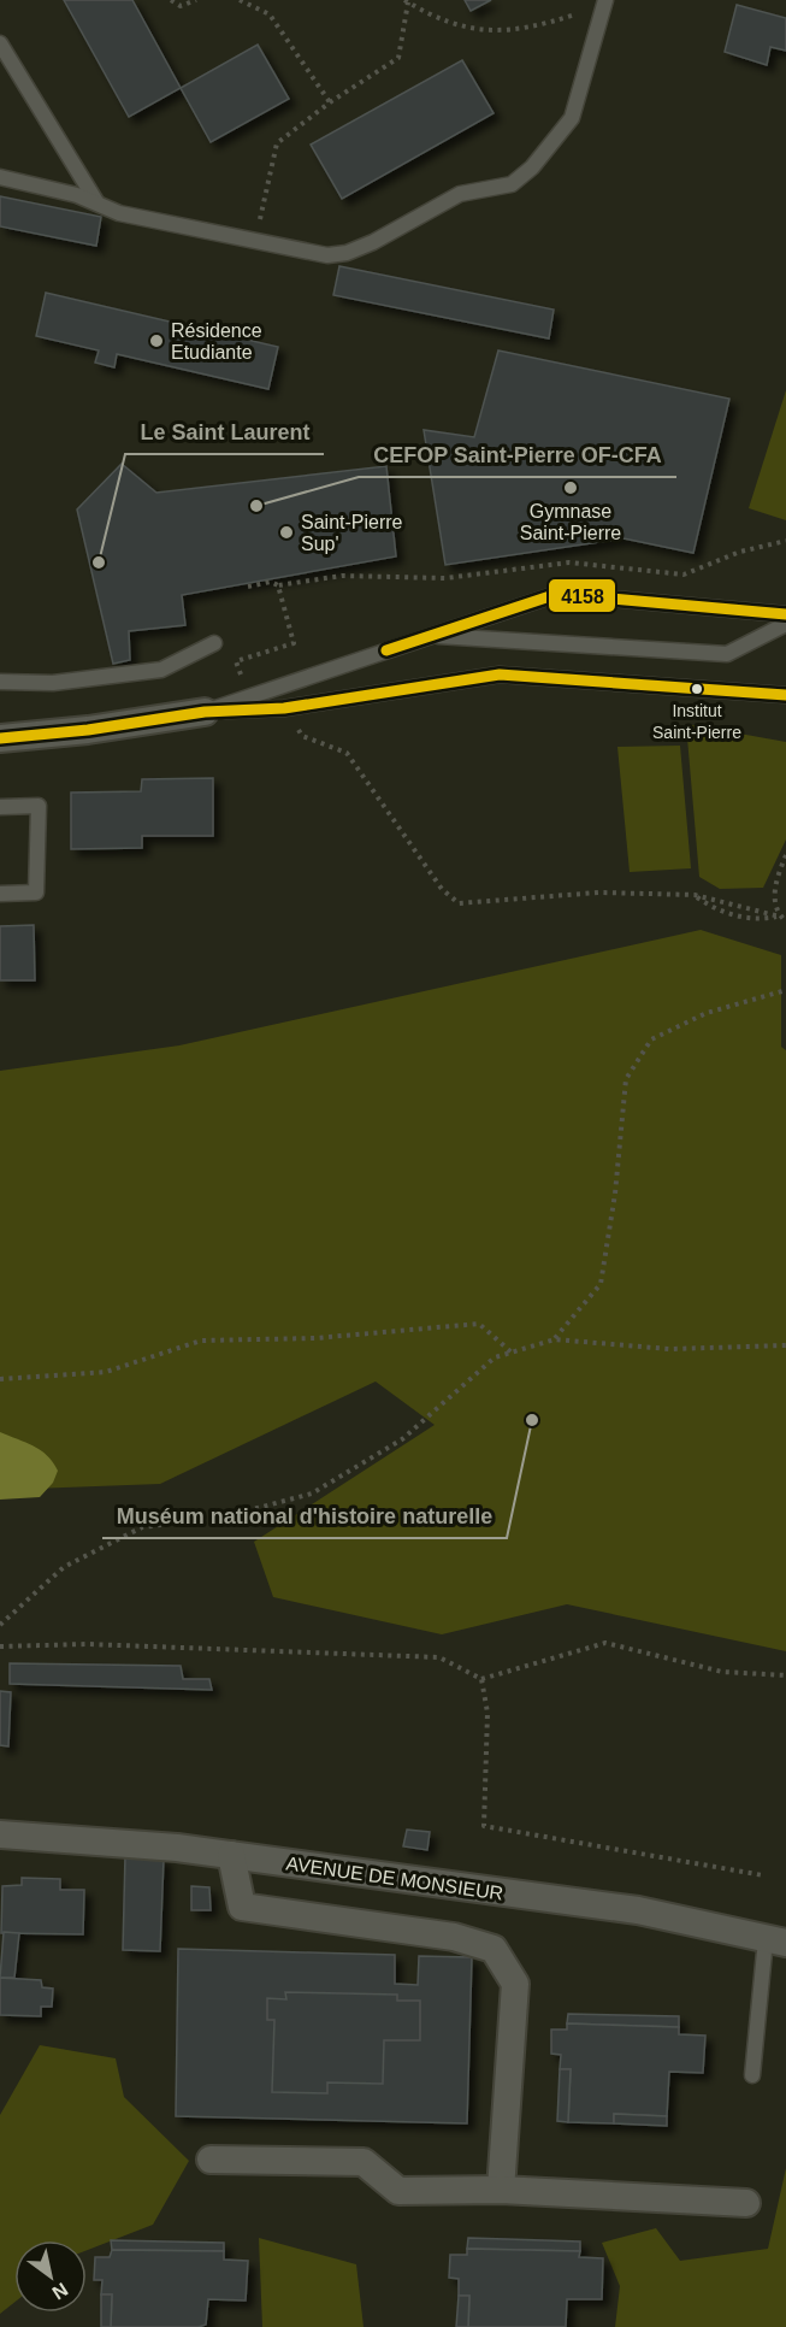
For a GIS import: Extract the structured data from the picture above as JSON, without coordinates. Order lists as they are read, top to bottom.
{
  "streets": {
    "street": ["AVENUE DE MONSIEUR"]
  },
  "places": [
    "Résidence Etudiante",
    "Gymnase Saint-Pierre",
    "CEFOP Saint-Pierre OF-CFA",
    "Saint-Pierre Sup'",
    "Le Saint Laurent",
    "Institut Saint-Pierre",
    "Muséum national d'histoire naturelle"
  ],
  "lines": ["transit line 4158"],
  "north": "bottom right"
}
